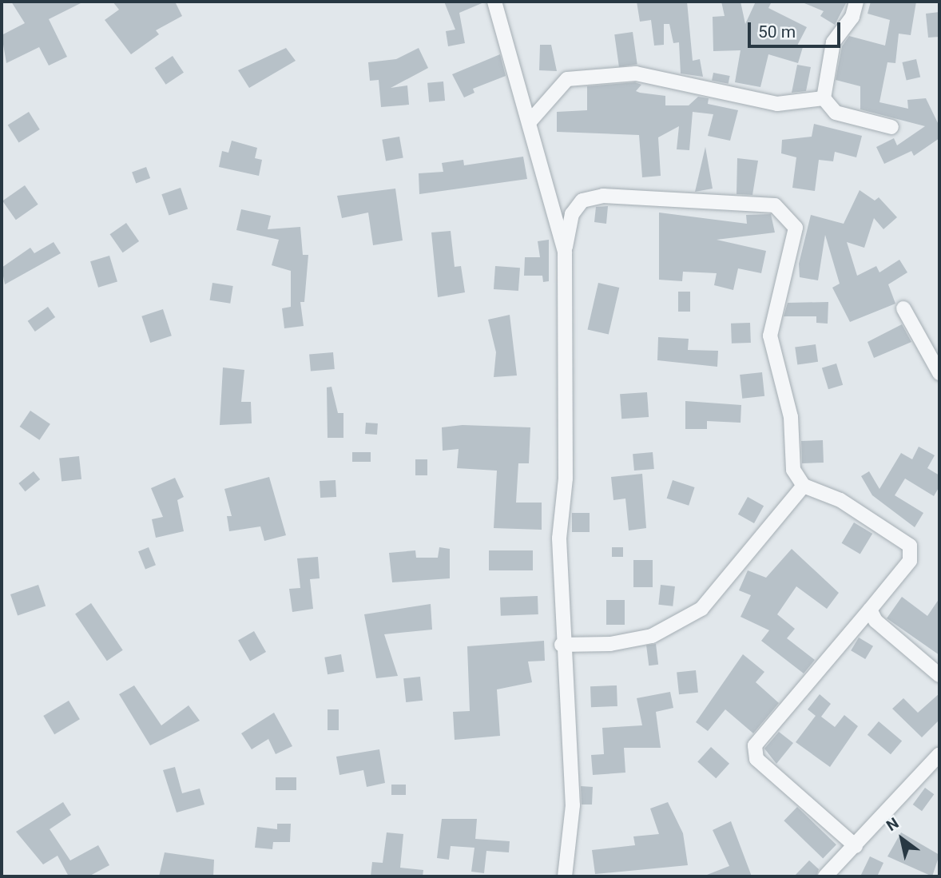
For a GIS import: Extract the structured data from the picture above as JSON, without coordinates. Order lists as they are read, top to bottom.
{
  "scale_bar": "50 m",
  "north": "top left"
}
